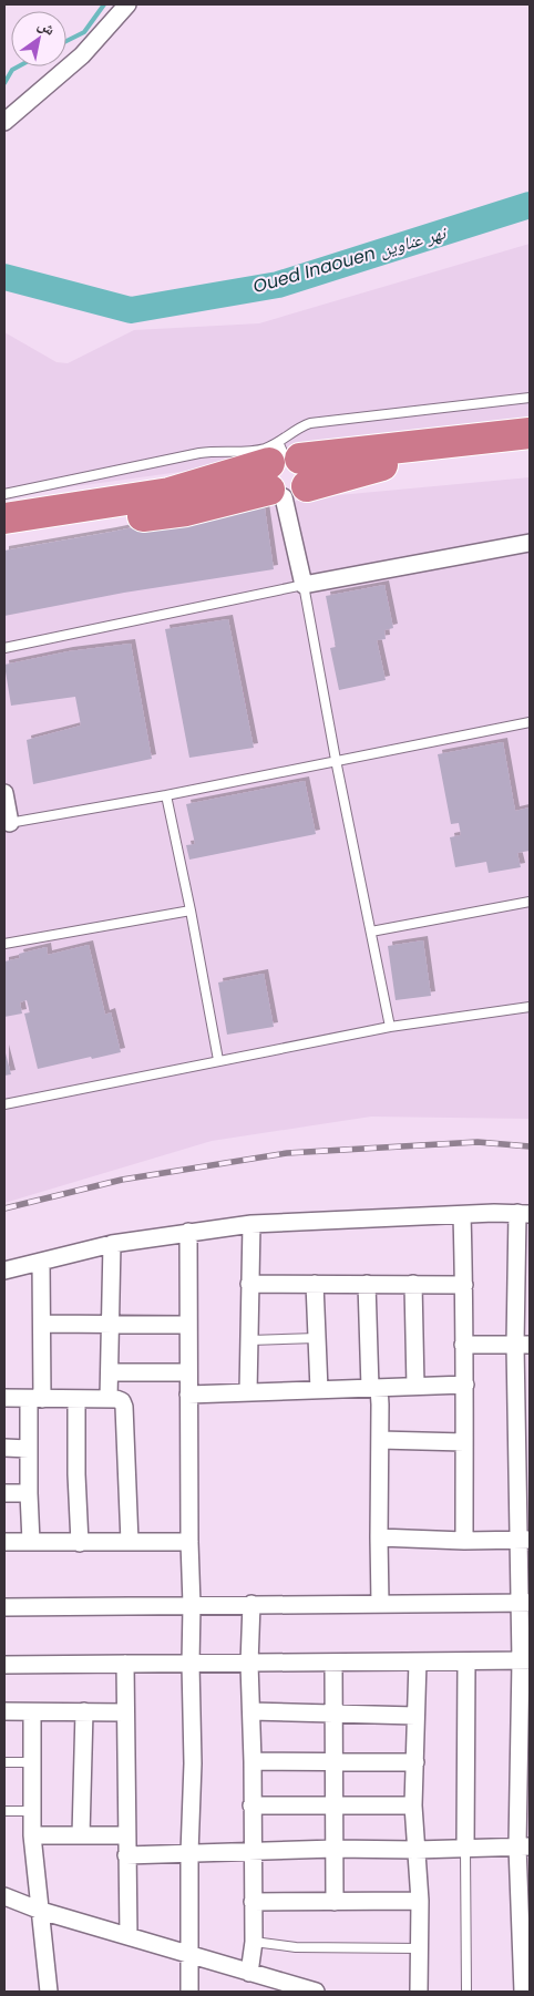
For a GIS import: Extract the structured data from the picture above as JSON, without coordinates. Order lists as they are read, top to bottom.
{
  "water": ["Oued Inaouen نهر عناوين"],
  "north": "top right"
}
